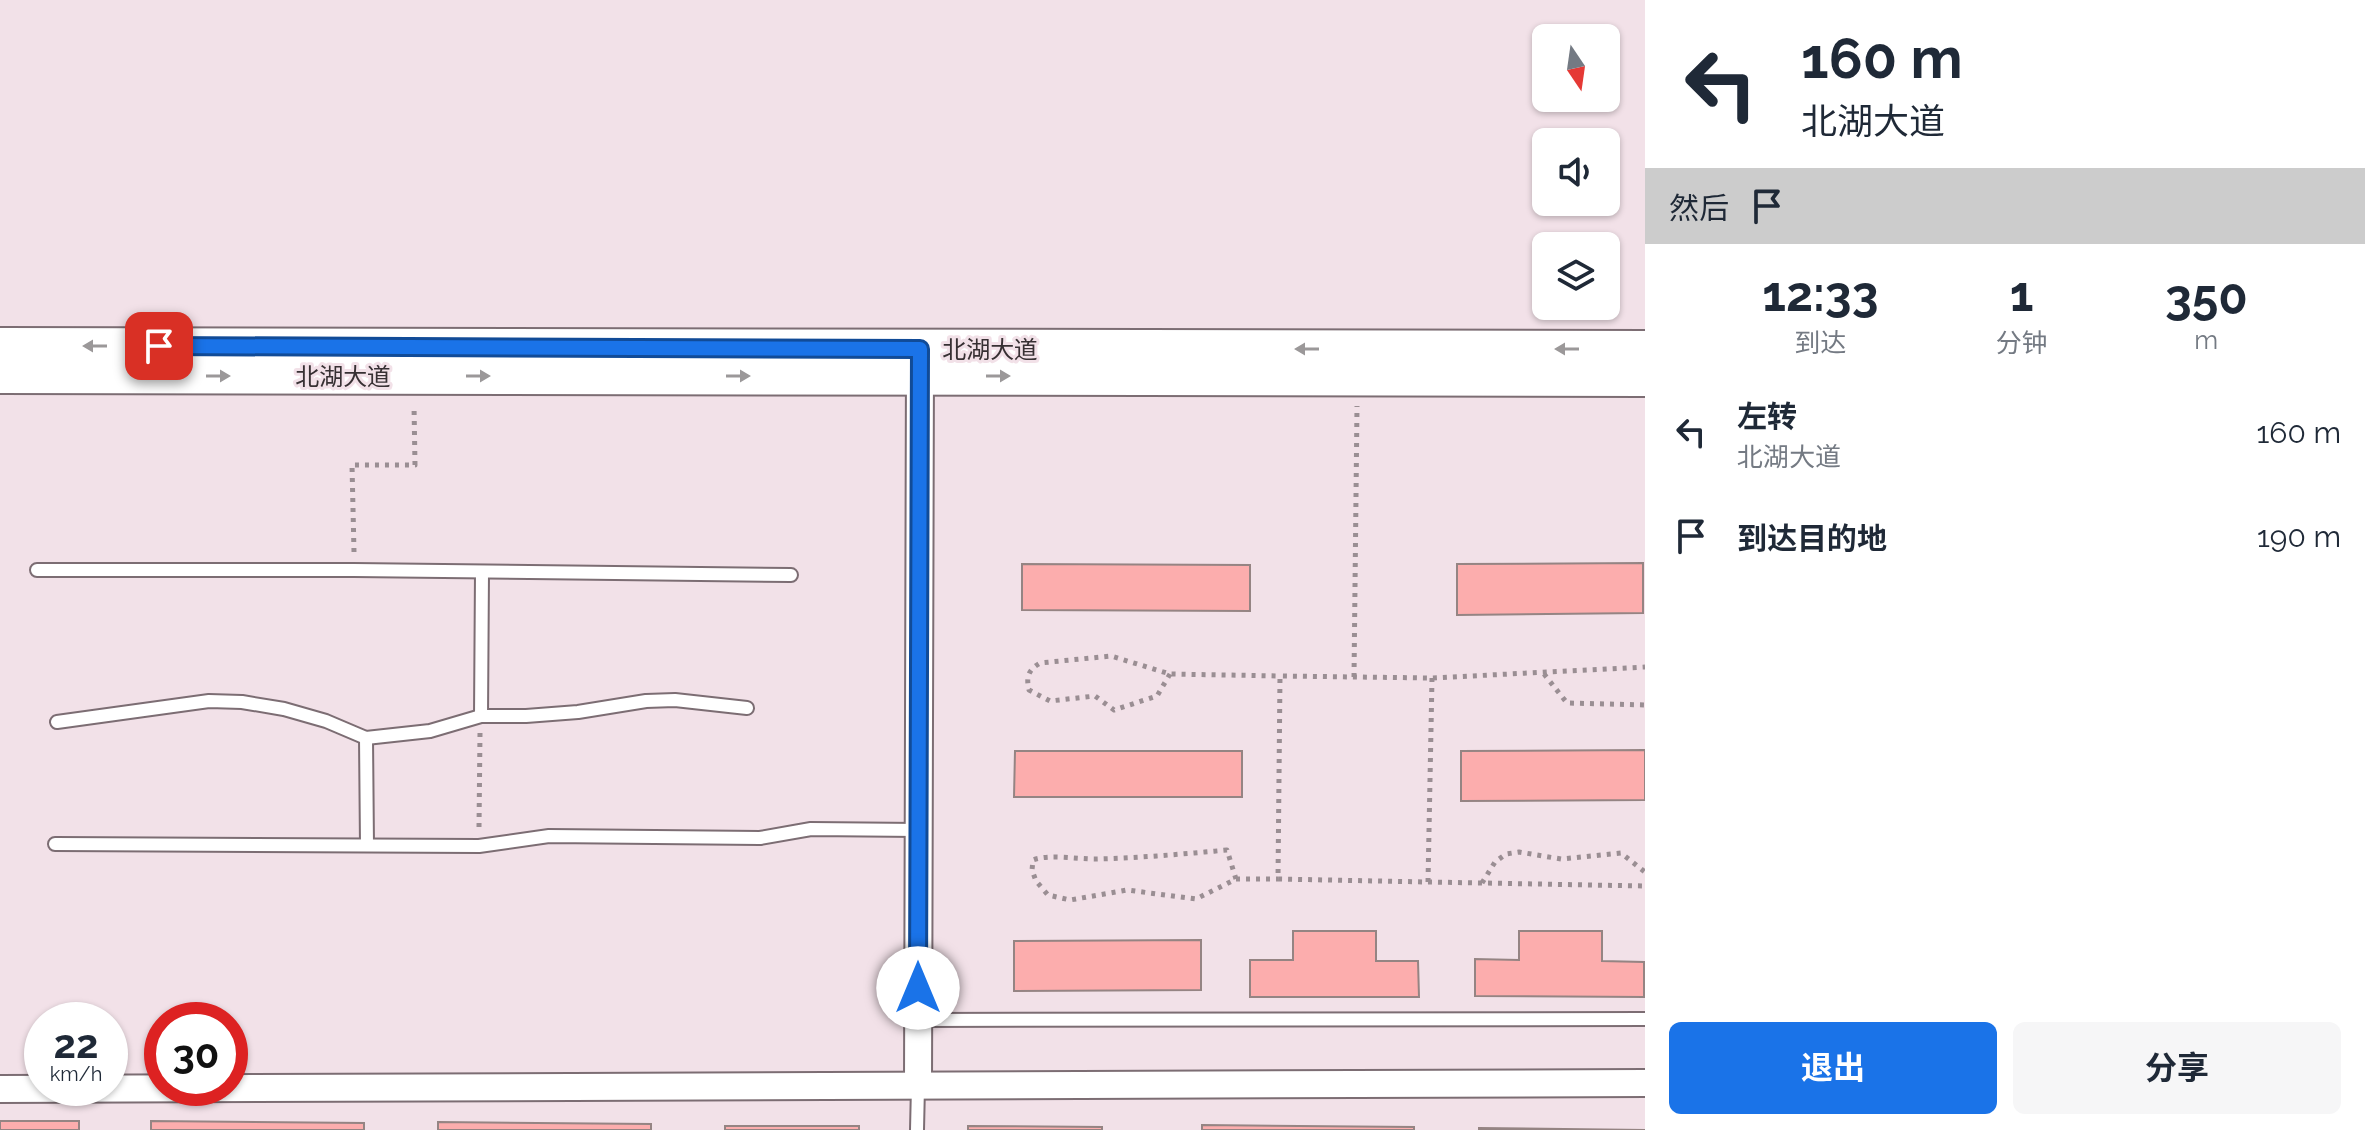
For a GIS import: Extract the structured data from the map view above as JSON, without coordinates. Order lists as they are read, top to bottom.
{
  "streets": {
    "main road": ["北湖大道"]
  },
  "north": "bottom",
  "page": {
    "turn": ["160 m", "北湖大道"],
    "then": "然后",
    "eta": [
      "12:33",
      "到达",
      "1",
      "分钟",
      "350",
      "m"
    ],
    "list": [
      {
        "name": "左转",
        "note": "北湖大道",
        "value": "160 m"
      },
      {
        "name": "到达目的地",
        "value": "190 m"
      }
    ],
    "speed": "22 km/h",
    "limit": "30",
    "buttons": ["退出", "分享"]
  }
}
